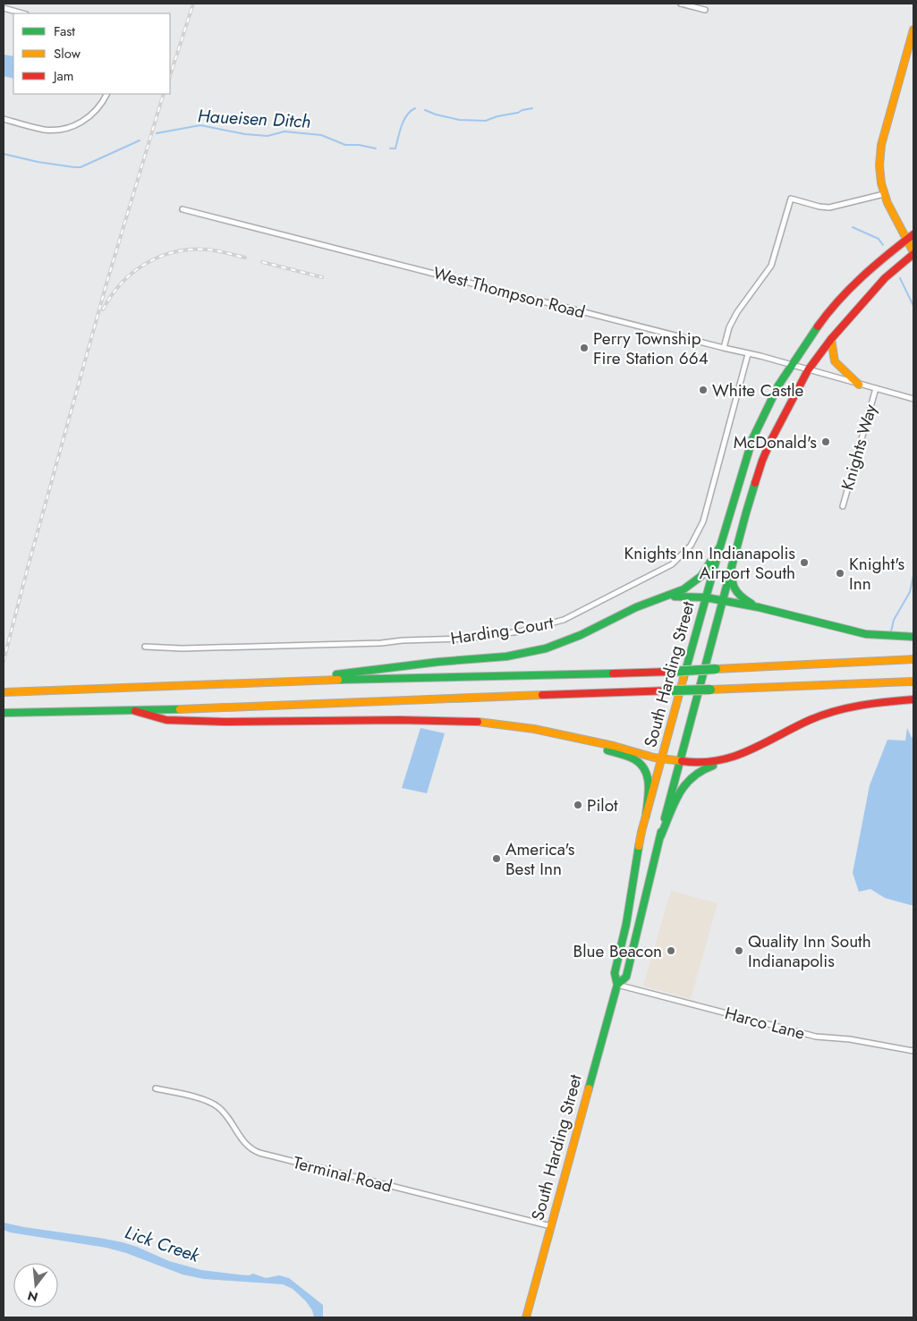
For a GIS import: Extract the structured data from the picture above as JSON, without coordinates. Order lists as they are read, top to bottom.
{
  "streets": {
    "main road": ["South Harding Street"],
    "street": [
      "West Thompson Road",
      "Knights Way",
      "Harding Court",
      "Harco Lane",
      "Terminal Road"
    ]
  },
  "crossings": [
    ["West Thompson Road", "Knights Way"],
    ["West Thompson Road", "Harding Court"],
    ["West Thompson Road", "South Harding Street"],
    ["South Harding Street", "Harco Lane"],
    ["South Harding Street", "Terminal Road"]
  ],
  "water": ["Haueisen Ditch", "Lick Creek"],
  "places": [
    "Perry Township Fire Station 664",
    "White Castle",
    "McDonald's",
    "Knights Inn Indianapolis Airport South",
    "Knight's Inn",
    "Pilot",
    "America's Best Inn",
    "Blue Beacon",
    "Quality Inn South Indianapolis"
  ],
  "legend": ["Fast", "Slow", "Jam"],
  "north": "bottom"
}
